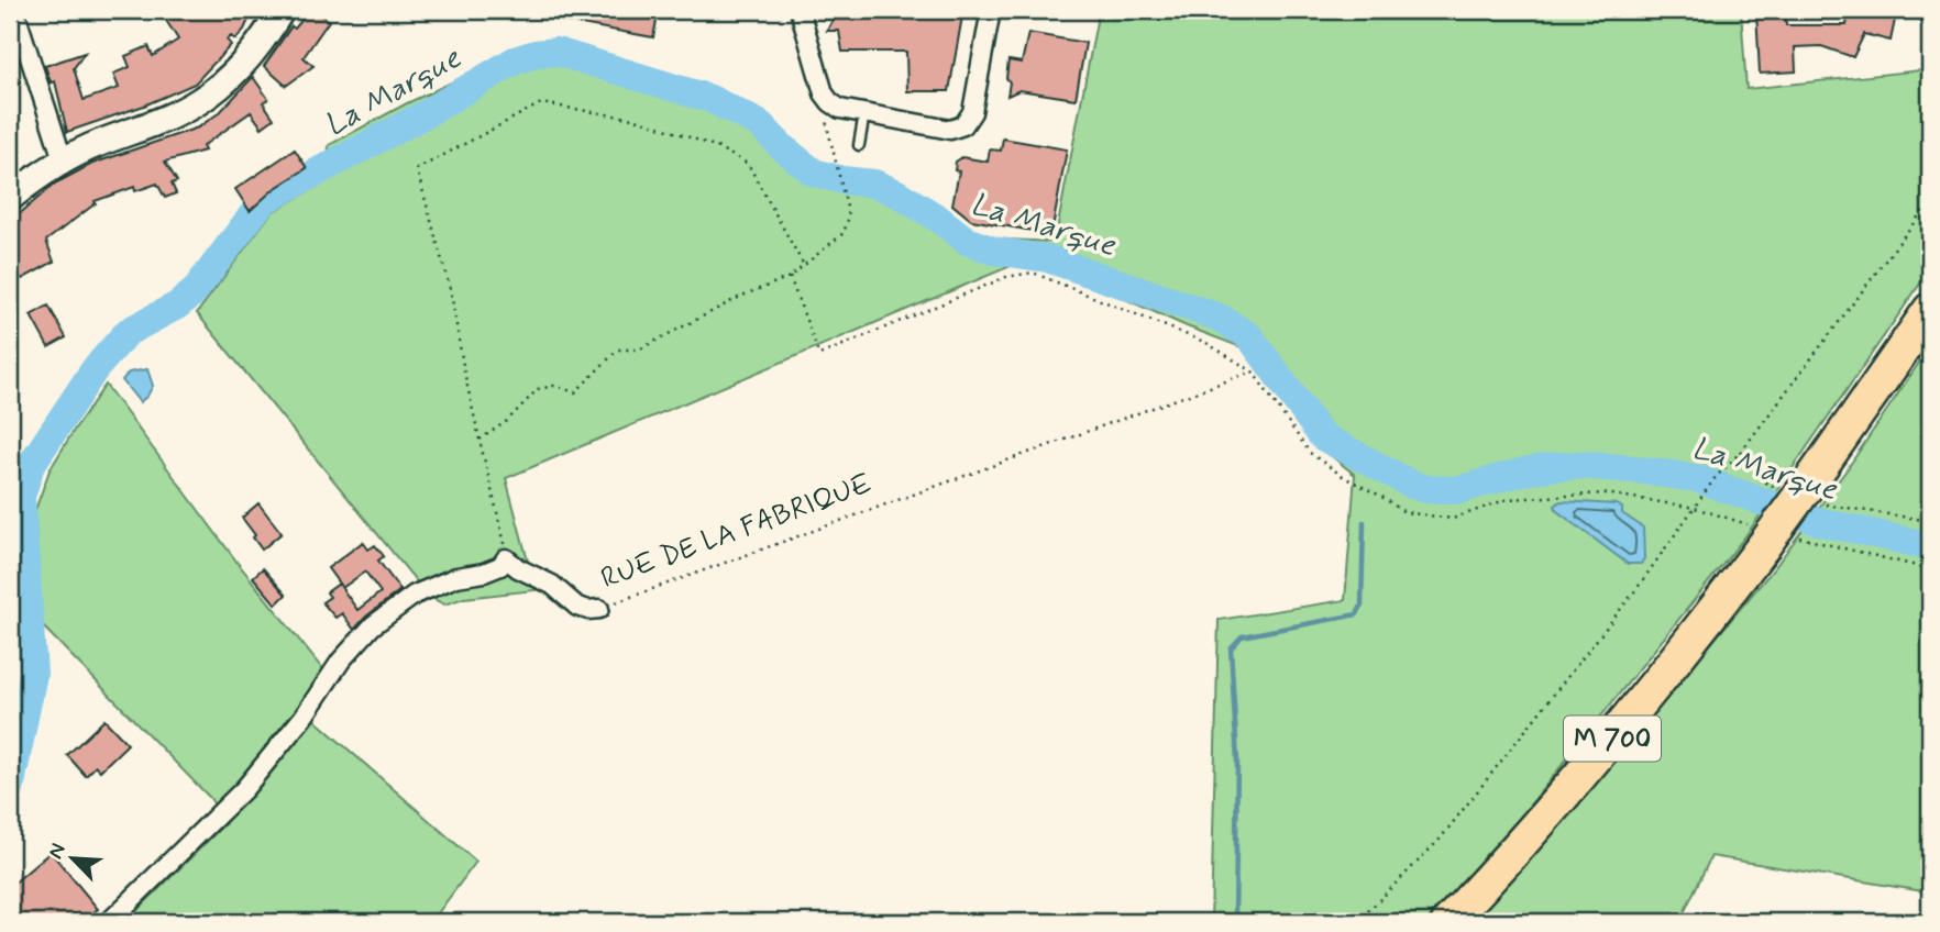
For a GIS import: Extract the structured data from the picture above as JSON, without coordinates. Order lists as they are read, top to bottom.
{
  "streets": {
    "highway": ["M 700"],
    "street": ["RUE DE LA FABRIQUE"]
  },
  "water": ["La Marque"],
  "north": "top left"
}
